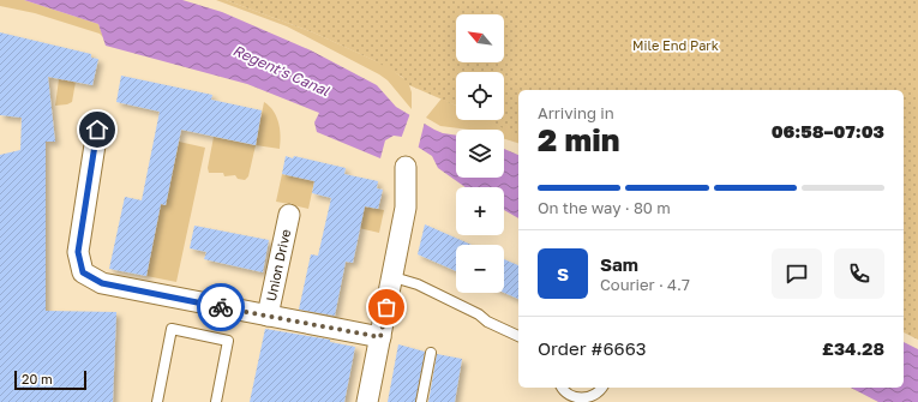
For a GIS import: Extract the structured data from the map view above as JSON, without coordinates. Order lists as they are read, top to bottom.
{
  "streets": {
    "street": ["Union Drive"]
  },
  "water": ["Regent's Canal"],
  "parks": ["Mile End Park"],
  "scale_bar": "20 m",
  "north": "top left",
  "page": {
    "map_buttons": ["+", "−"],
    "heading": ["2 min", "Arriving in", "06:58–07:03"],
    "panel": [
      "Sam",
      "Courier · 4.7",
      "Order #6663",
      "£34.28"
    ],
    "bar": "On the way · 80 m",
    "round": "S",
    "scale": "20 m"
  }
}
